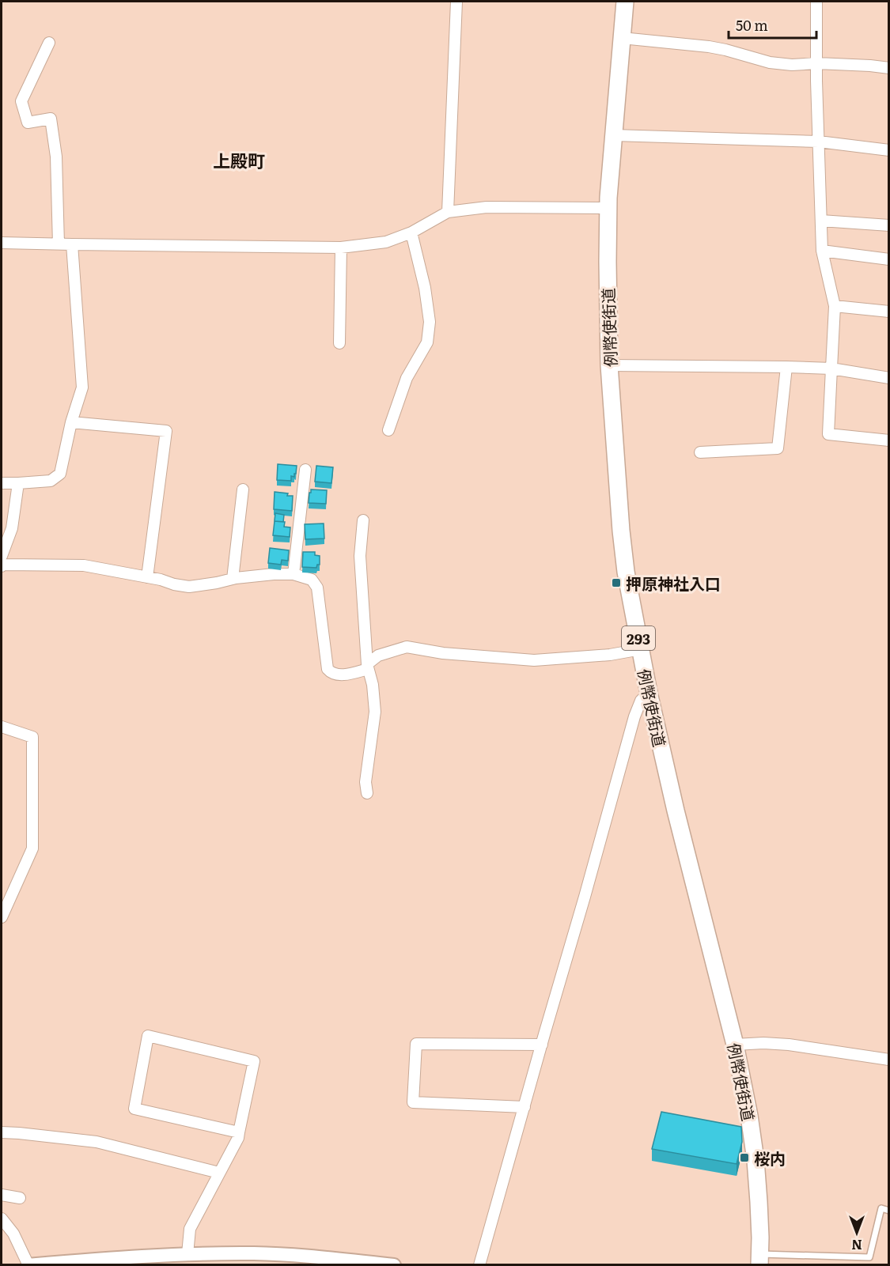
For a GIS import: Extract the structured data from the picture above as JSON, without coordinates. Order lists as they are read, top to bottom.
{
  "streets": {
    "highway": ["例幣使街道", "293"]
  },
  "districts": ["上殿町"],
  "places": {
    "transit": ["押原神社入口", "桜内"]
  },
  "scale_bar": "50 m",
  "north": "bottom"
}
